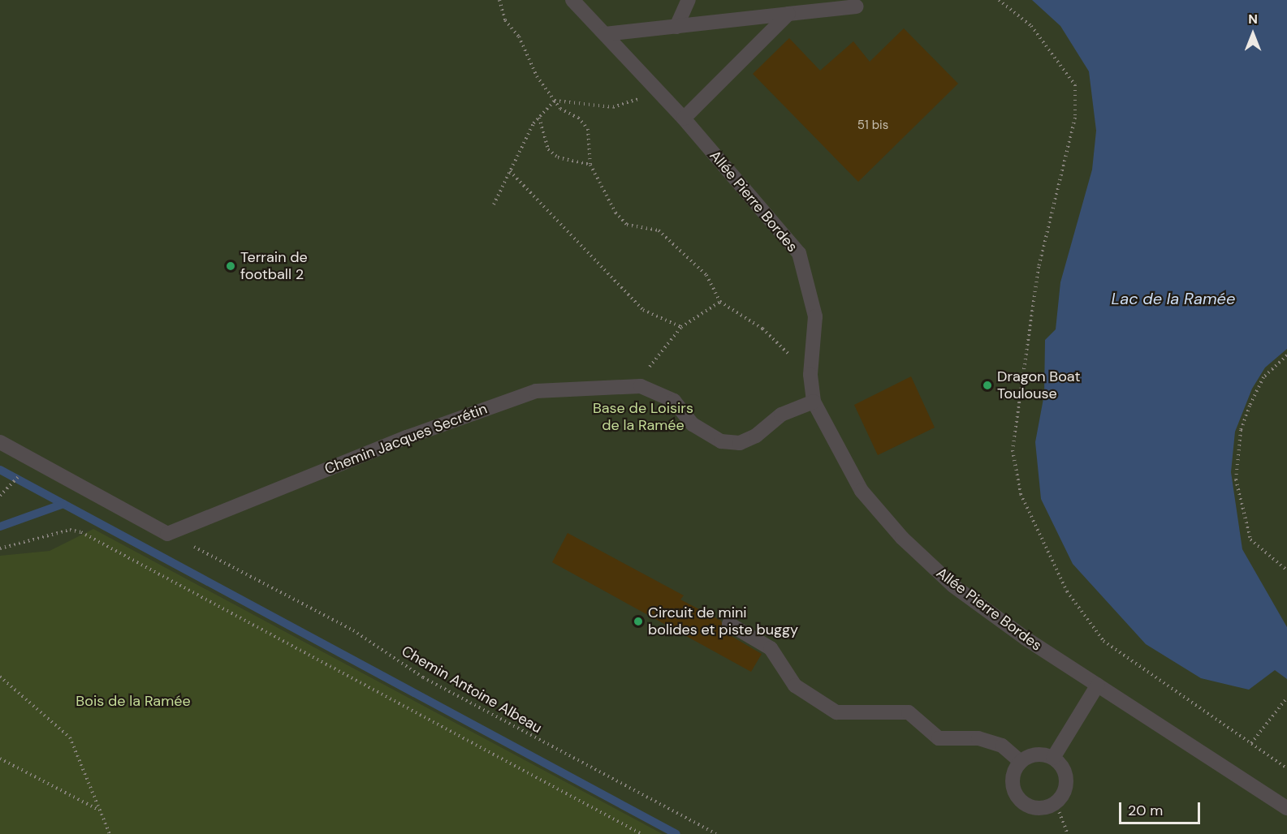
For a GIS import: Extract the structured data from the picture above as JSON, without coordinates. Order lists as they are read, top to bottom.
{
  "streets": {
    "lane": ["Allée Pierre Bordes", "Chemin Jacques Secrétin"],
    "path": ["Chemin Antoine Albeau"]
  },
  "crossings": [
    ["Allée Pierre Bordes", "Chemin Jacques Secrétin"],
    ["Chemin Jacques Secrétin", "Chemin Antoine Albeau"]
  ],
  "water": ["Lac de la Ramée"],
  "parks": ["Base de Loisirs de la Ramée", "Bois de la Ramée"],
  "places": ["Terrain de football 2", "Dragon Boat Toulouse", "Circuit de mini bolides et piste buggy"],
  "house_numbers": ["51 bis"],
  "scale_bar": "20 m",
  "north": "top"
}
